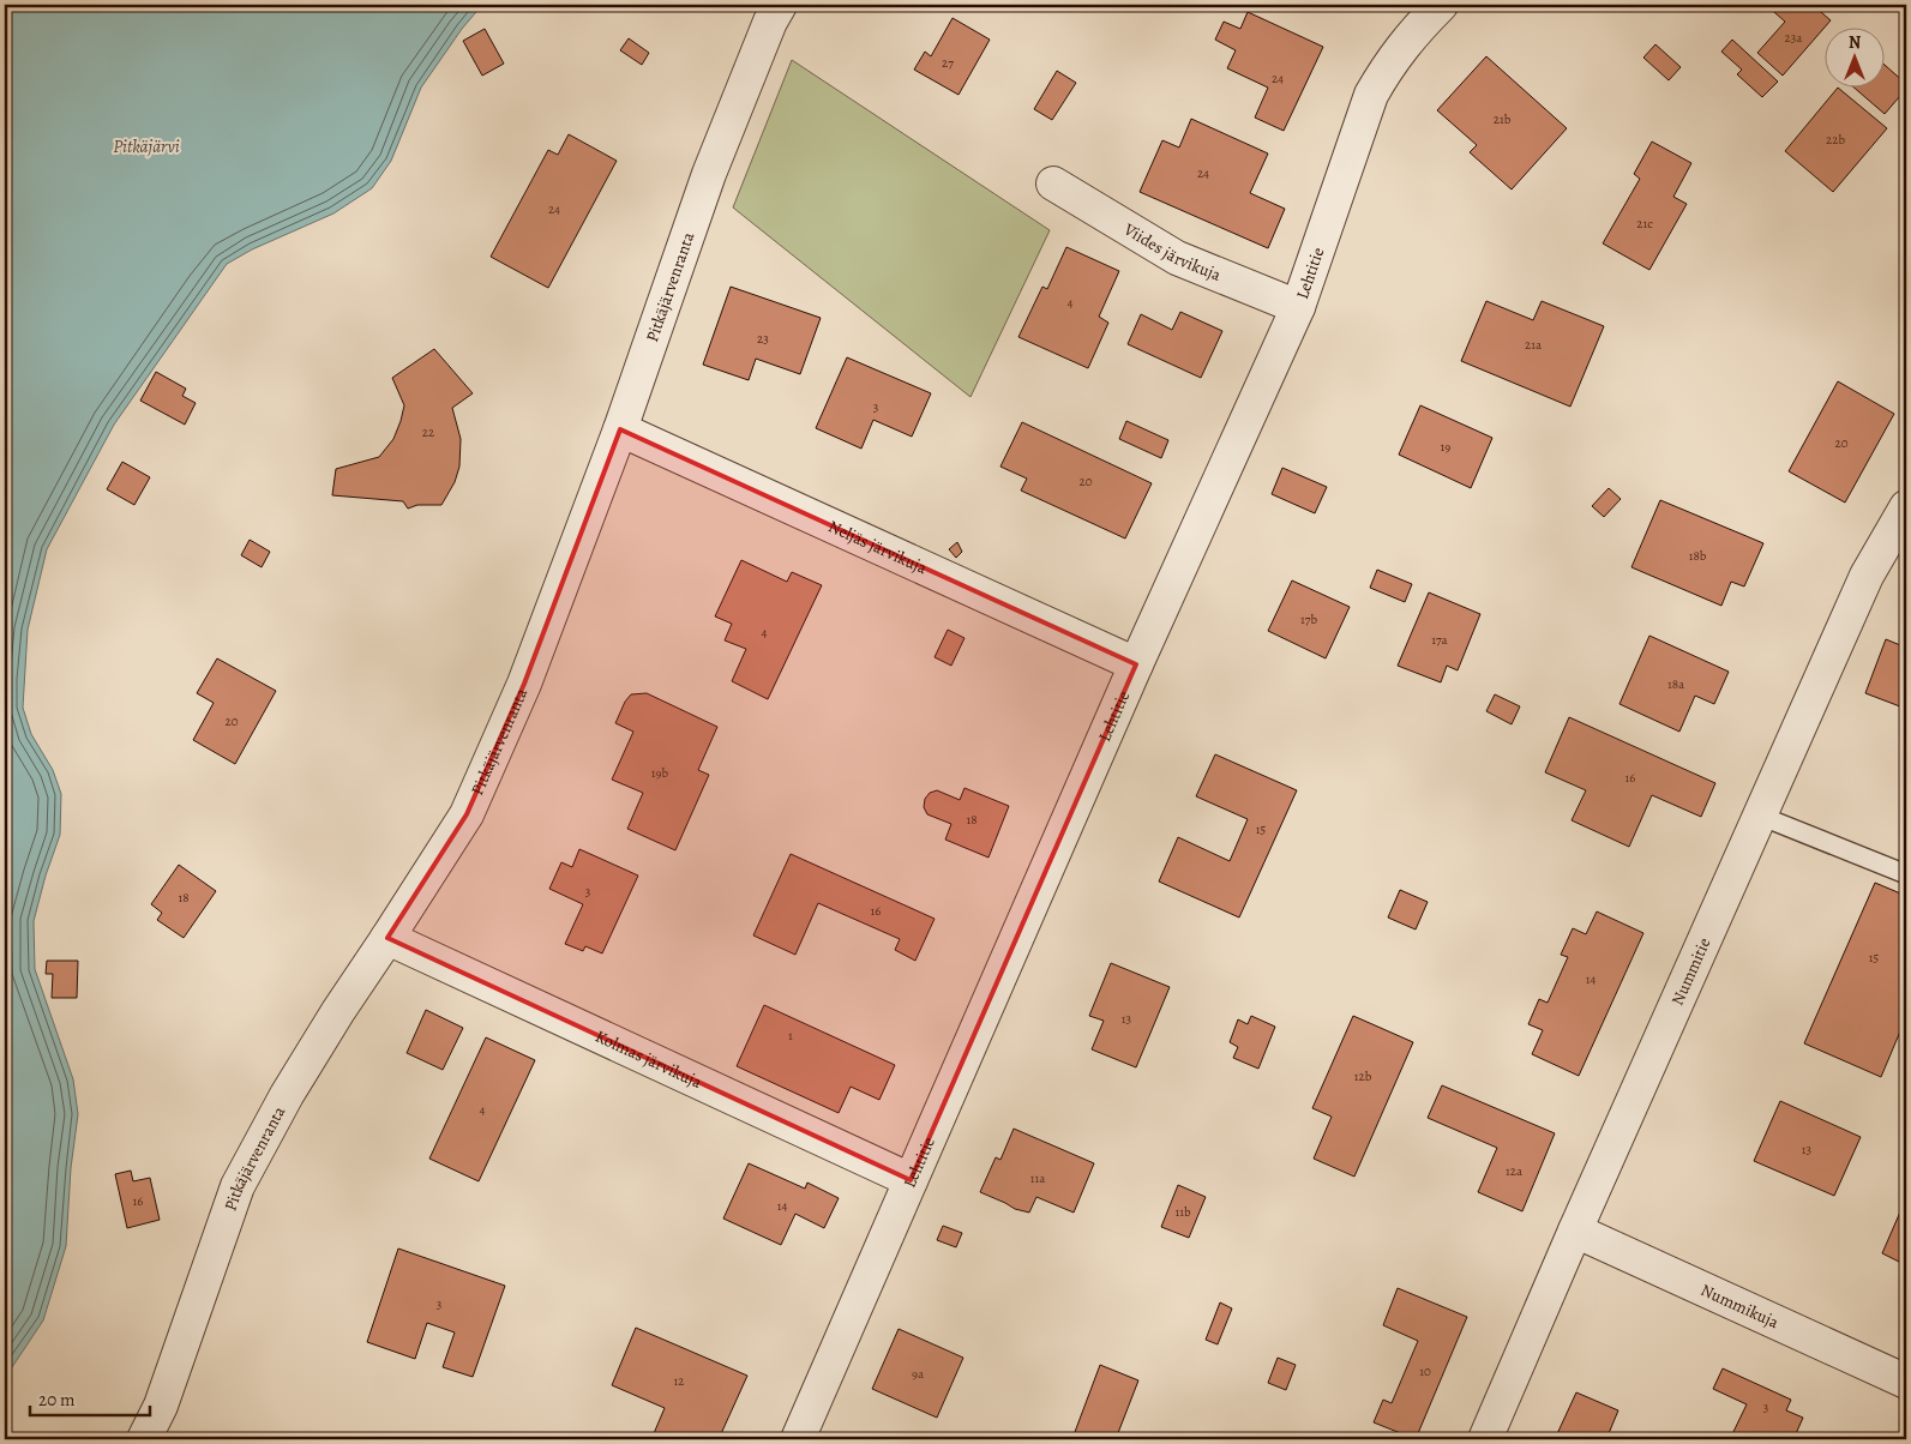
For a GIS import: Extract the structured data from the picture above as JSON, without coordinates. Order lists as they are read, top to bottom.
{
  "streets": {
    "street": [
      "Viides järvikuja",
      "Lehtitie",
      "Pitkäjärvenranta",
      "Neljäs järvikuja",
      "Nummitie",
      "Kolmas järvikuja",
      "Nummikuja"
    ]
  },
  "crossings": [
    ["Viides järvikuja", "Lehtitie"],
    ["Lehtitie", "Neljäs järvikuja"],
    ["Lehtitie", "Kolmas järvikuja"],
    ["Pitkäjärvenranta", "Neljäs järvikuja"],
    ["Pitkäjärvenranta", "Kolmas järvikuja"],
    ["Nummitie", "Nummikuja"]
  ],
  "water": ["Pitkäjärvi"],
  "house_numbers": [
    "23a",
    "27",
    "24",
    "21b",
    "22b",
    "24",
    "24",
    "21c",
    "4",
    "23",
    "21a",
    "3",
    "22",
    "20",
    "19",
    "20",
    "18b",
    "17b",
    "4",
    "17a",
    "18a",
    "20",
    "19b",
    "16",
    "18",
    "15",
    "3",
    "18",
    "16",
    "15",
    "14",
    "13",
    "1",
    "12b",
    "4",
    "13",
    "12a",
    "11a",
    "16",
    "14",
    "11b",
    "3",
    "10",
    "9a",
    "12",
    "3"
  ],
  "scale_bar": "20 m",
  "north": "top"
}
